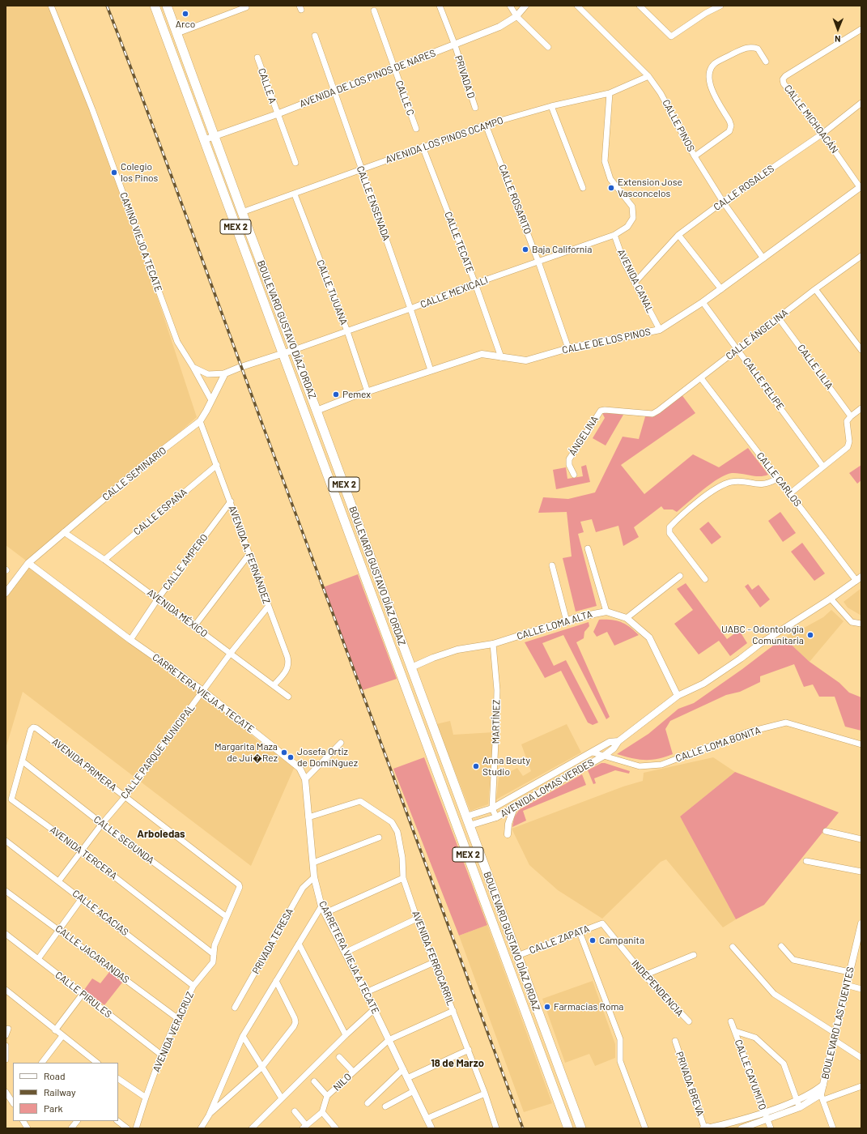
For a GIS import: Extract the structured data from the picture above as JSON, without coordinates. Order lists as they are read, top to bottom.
{
  "streets": {
    "main road": ["MEX 2", "BOULEVARD GUSTAVO DÍAZ ORDAZ"],
    "street": [
      "PRIVADA D",
      "AVENIDA DE LOS PINOS DE NARES",
      "CALLE A",
      "CALLE C",
      "CALLE MICHOACÁN",
      "CALLE PINOS",
      "AVENIDA LOS PINOS OCAMPO",
      "CALLE ROSALES",
      "CALLE ROSARITO",
      "CALLE ENSENADA",
      "CAMINO VIEJO A TECATE",
      "CALLE TECATE",
      "AVENIDA CANAL",
      "CALLE TIJUANA",
      "CALLE MEXICALI",
      "CALLE ÁNGELINA",
      "CALLE DE LOS PINOS",
      "CALLE LILIA",
      "CALLE FELIPE",
      "ÁNGELINA",
      "CALLE SEMINARIO",
      "CALLE CARLOS",
      "CALLE ESPAÑA",
      "AVENIDA A. FERNÁNDEZ",
      "CALLE AMPERO",
      "AVENIDA MÉXICO",
      "CALLE LOMA ALTA",
      "CARRETERA VIEJA A TECATE",
      "MARTÍNEZ",
      "CALLE LOMA BONITA",
      "CALLE PARQUE MUNICIPAL",
      "AVENIDA PRIMERA",
      "AVENIDA LOMAS VERDES",
      "CALLE SEGUNDA",
      "AVENIDA TERCERA",
      "CALLE ACACIAS",
      "CALLE ZAPATA",
      "PRIVADA TERESA",
      "CALLE JACARANDAS",
      "AVENIDA FERROCARRIL",
      "INDEPENDENCIA",
      "CALLE PIRULES",
      "BOULEVARD LAS FUENTES",
      "AVENIDA VERACRUZ",
      "CALLE CAYUMITO",
      "NILO",
      "PRIVADA BREVA"
    ]
  },
  "crossings": [
    ["PRIVADA D", "AVENIDA DE LOS PINOS DE NARES"],
    ["AVENIDA DE LOS PINOS DE NARES", "CALLE A"],
    ["AVENIDA DE LOS PINOS DE NARES", "CALLE C"],
    ["AVENIDA DE LOS PINOS DE NARES", "CALLE ENSENADA"],
    ["AVENIDA DE LOS PINOS DE NARES", "BOULEVARD GUSTAVO DÍAZ ORDAZ"],
    ["CALLE MICHOACÁN", "CALLE ROSALES"],
    ["CALLE MICHOACÁN", "CALLE DE LOS PINOS"],
    ["CALLE PINOS", "AVENIDA LOS PINOS OCAMPO"],
    ["CALLE PINOS", "CALLE ROSALES"],
    ["CALLE PINOS", "CALLE DE LOS PINOS"],
    ["AVENIDA LOS PINOS OCAMPO", "CALLE ROSARITO"],
    ["AVENIDA LOS PINOS OCAMPO", "CALLE ENSENADA"],
    ["AVENIDA LOS PINOS OCAMPO", "CALLE TECATE"],
    ["AVENIDA LOS PINOS OCAMPO", "CALLE TIJUANA"],
    ["AVENIDA LOS PINOS OCAMPO", "BOULEVARD GUSTAVO DÍAZ ORDAZ"],
    ["CALLE ROSALES", "AVENIDA CANAL"],
    ["CALLE ROSARITO", "CALLE MEXICALI"],
    ["CALLE ROSARITO", "CALLE DE LOS PINOS"],
    ["CALLE ENSENADA", "CALLE MEXICALI"],
    ["CALLE ENSENADA", "CALLE DE LOS PINOS"],
    ["CAMINO VIEJO A TECATE", "CALLE SEMINARIO"],
    ["CALLE TECATE", "CALLE MEXICALI"],
    ["CALLE TECATE", "CALLE DE LOS PINOS"],
    ["AVENIDA CANAL", "CALLE MEXICALI"],
    ["AVENIDA CANAL", "CALLE DE LOS PINOS"],
    ["CALLE TIJUANA", "CALLE MEXICALI"],
    ["CALLE TIJUANA", "CALLE DE LOS PINOS"],
    ["CALLE MEXICALI", "BOULEVARD GUSTAVO DÍAZ ORDAZ"],
    ["BOULEVARD GUSTAVO DÍAZ ORDAZ", "CALLE DE LOS PINOS"],
    ["BOULEVARD GUSTAVO DÍAZ ORDAZ", "CALLE LOMA ALTA"],
    ["BOULEVARD GUSTAVO DÍAZ ORDAZ", "AVENIDA LOMAS VERDES"],
    ["BOULEVARD GUSTAVO DÍAZ ORDAZ", "CALLE ZAPATA"],
    ["CALLE ÁNGELINA", "CALLE LILIA"],
    ["CALLE ÁNGELINA", "CALLE FELIPE"],
    ["CALLE ÁNGELINA", "ÁNGELINA"],
    ["CALLE ÁNGELINA", "CALLE CARLOS"],
    ["CALLE DE LOS PINOS", "CALLE FELIPE"],
    ["CALLE SEMINARIO", "AVENIDA A. FERNÁNDEZ"],
    ["CALLE SEMINARIO", "AVENIDA MÉXICO"],
    ["CALLE SEMINARIO", "CARRETERA VIEJA A TECATE"],
    ["CALLE CARLOS", "AVENIDA LOMAS VERDES"],
    ["CALLE ESPAÑA", "AVENIDA A. FERNÁNDEZ"],
    ["CALLE ESPAÑA", "AVENIDA MÉXICO"],
    ["AVENIDA A. FERNÁNDEZ", "CALLE AMPERO"],
    ["AVENIDA A. FERNÁNDEZ", "AVENIDA MÉXICO"],
    ["AVENIDA A. FERNÁNDEZ", "CALLE PARQUE MUNICIPAL"],
    ["CALLE AMPERO", "AVENIDA MÉXICO"],
    ["CALLE AMPERO", "CARRETERA VIEJA A TECATE"],
    ["AVENIDA MÉXICO", "CALLE PARQUE MUNICIPAL"],
    ["CALLE LOMA ALTA", "MARTÍNEZ"],
    ["CALLE LOMA ALTA", "AVENIDA LOMAS VERDES"],
    ["CARRETERA VIEJA A TECATE", "CALLE PARQUE MUNICIPAL"],
    ["CARRETERA VIEJA A TECATE", "PRIVADA TERESA"],
    ["CARRETERA VIEJA A TECATE", "AVENIDA FERROCARRIL"],
    ["CARRETERA VIEJA A TECATE", "NILO"],
    ["MARTÍNEZ", "AVENIDA LOMAS VERDES"],
    ["CALLE LOMA BONITA", "AVENIDA LOMAS VERDES"],
    ["CALLE PARQUE MUNICIPAL", "AVENIDA PRIMERA"],
    ["CALLE PARQUE MUNICIPAL", "CALLE SEGUNDA"],
    ["CALLE PARQUE MUNICIPAL", "AVENIDA TERCERA"],
    ["CALLE PARQUE MUNICIPAL", "CALLE ACACIAS"],
    ["AVENIDA PRIMERA", "AVENIDA TERCERA"],
    ["AVENIDA PRIMERA", "AVENIDA VERACRUZ"],
    ["CALLE SEGUNDA", "AVENIDA TERCERA"],
    ["CALLE SEGUNDA", "AVENIDA VERACRUZ"],
    ["AVENIDA TERCERA", "AVENIDA VERACRUZ"],
    ["CALLE ACACIAS", "AVENIDA VERACRUZ"],
    ["CALLE ZAPATA", "INDEPENDENCIA"],
    ["CALLE JACARANDAS", "AVENIDA VERACRUZ"],
    ["AVENIDA FERROCARRIL", "NILO"],
    ["CALLE PIRULES", "AVENIDA VERACRUZ"],
    ["BOULEVARD LAS FUENTES", "CALLE CAYUMITO"],
    ["BOULEVARD LAS FUENTES", "PRIVADA BREVA"]
  ],
  "districts": ["Arboledas", "18 de Marzo"],
  "places": [
    "Arco",
    "Colegio los Pinos",
    "Extension Jose Vasconcelos",
    "Baja California",
    "Pemex",
    "UABC - Odontologia Comunitaria",
    "Margarita Maza de Jui�Rez",
    "Josefa Ortiz de DomiNguez",
    "Anna Beuty Studio",
    "Campanita",
    "Farmacias Roma"
  ],
  "legend": ["Road", "Railway", "Park"],
  "north": "bottom"
}
